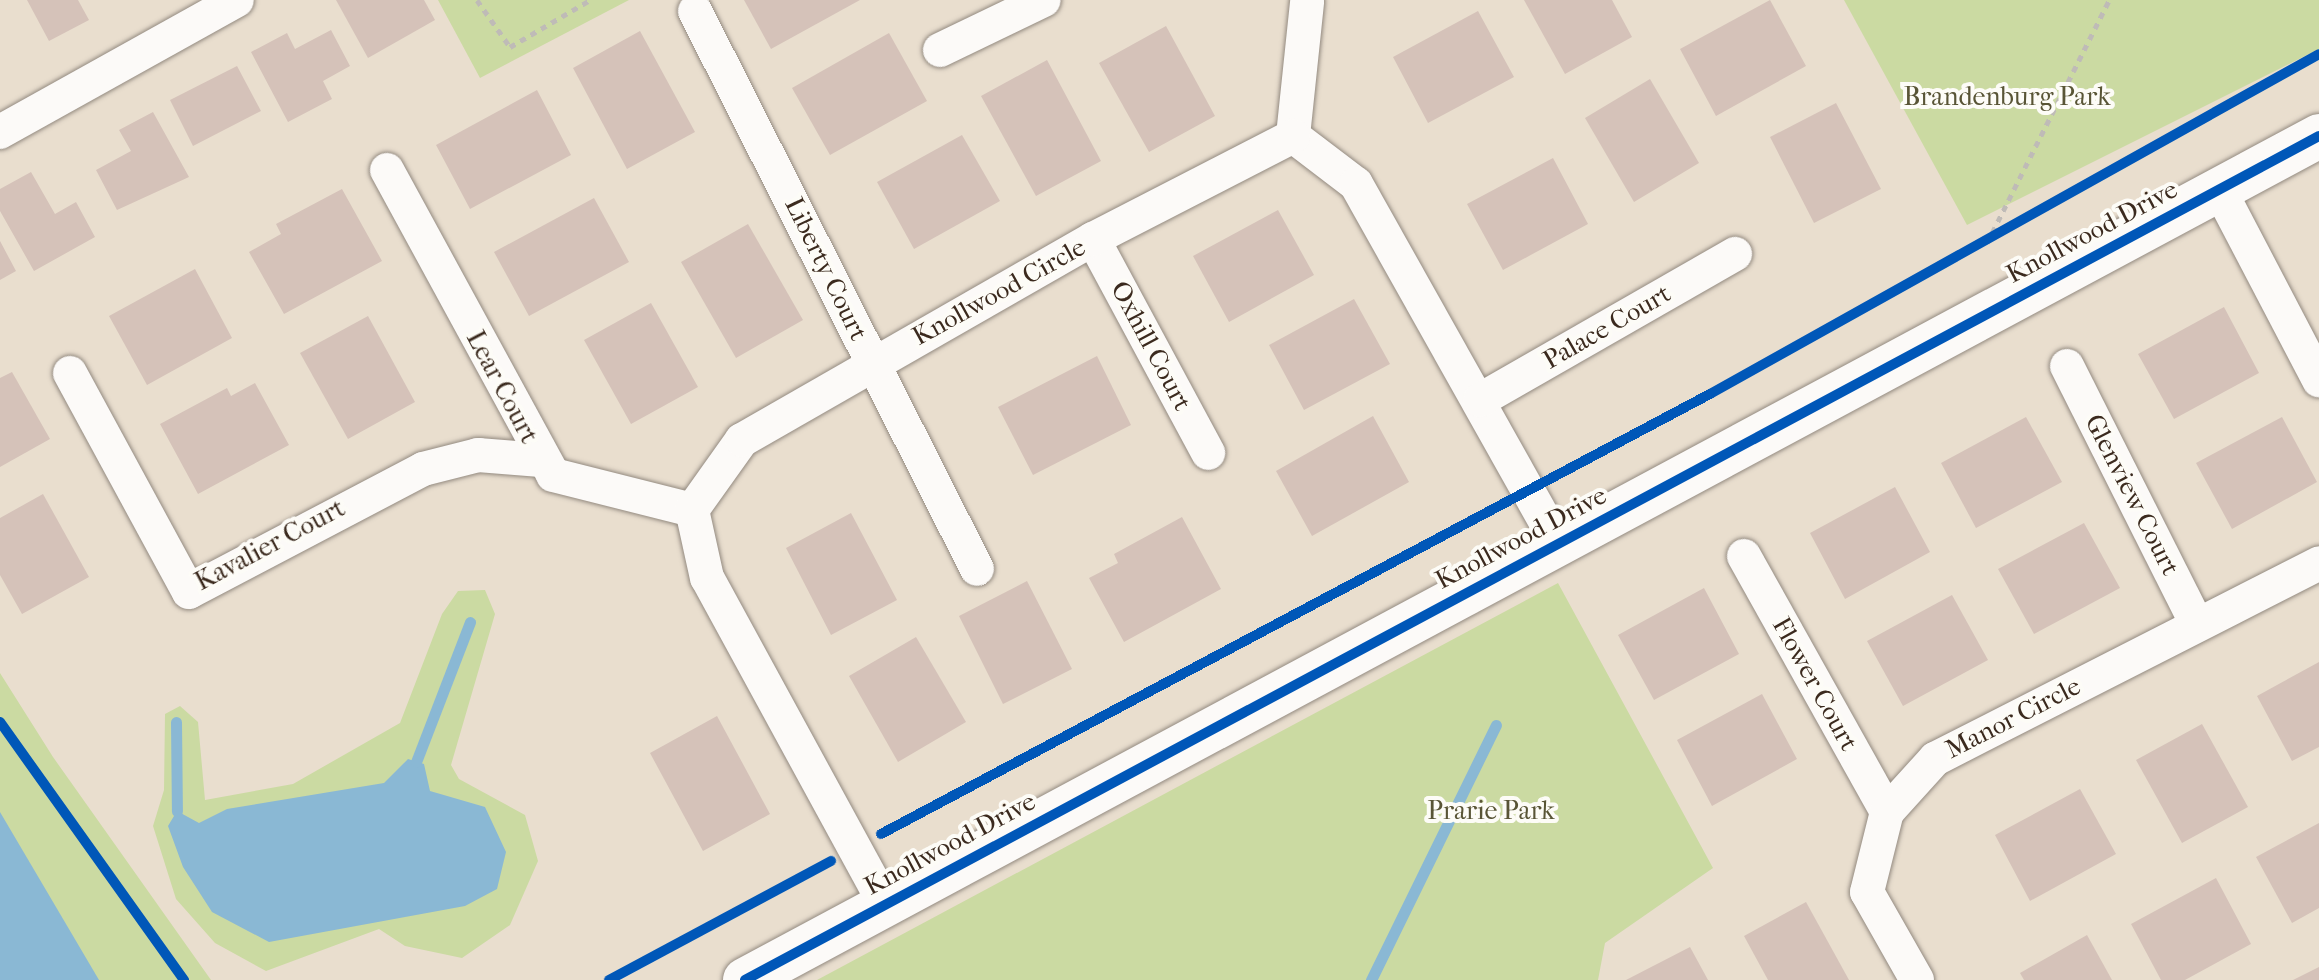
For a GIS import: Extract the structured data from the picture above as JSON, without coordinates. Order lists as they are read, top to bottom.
{
  "streets": {
    "street": [
      "Knollwood Drive",
      "Liberty Court",
      "Knollwood Circle",
      "Palace Court",
      "Oxhill Court",
      "Lear Court",
      "Glenview Court",
      "Kavalier Court",
      "Flower Court",
      "Manor Circle"
    ]
  },
  "crossings": [
    ["Liberty Court", "Knollwood Circle"],
    ["Knollwood Circle", "Oxhill Court"],
    ["Knollwood Circle", "Lear Court"],
    ["Lear Court", "Kavalier Court"],
    ["Glenview Court", "Manor Circle"],
    ["Flower Court", "Manor Circle"]
  ],
  "parks": ["Brandenburg Park", "Prarie Park"]
}
